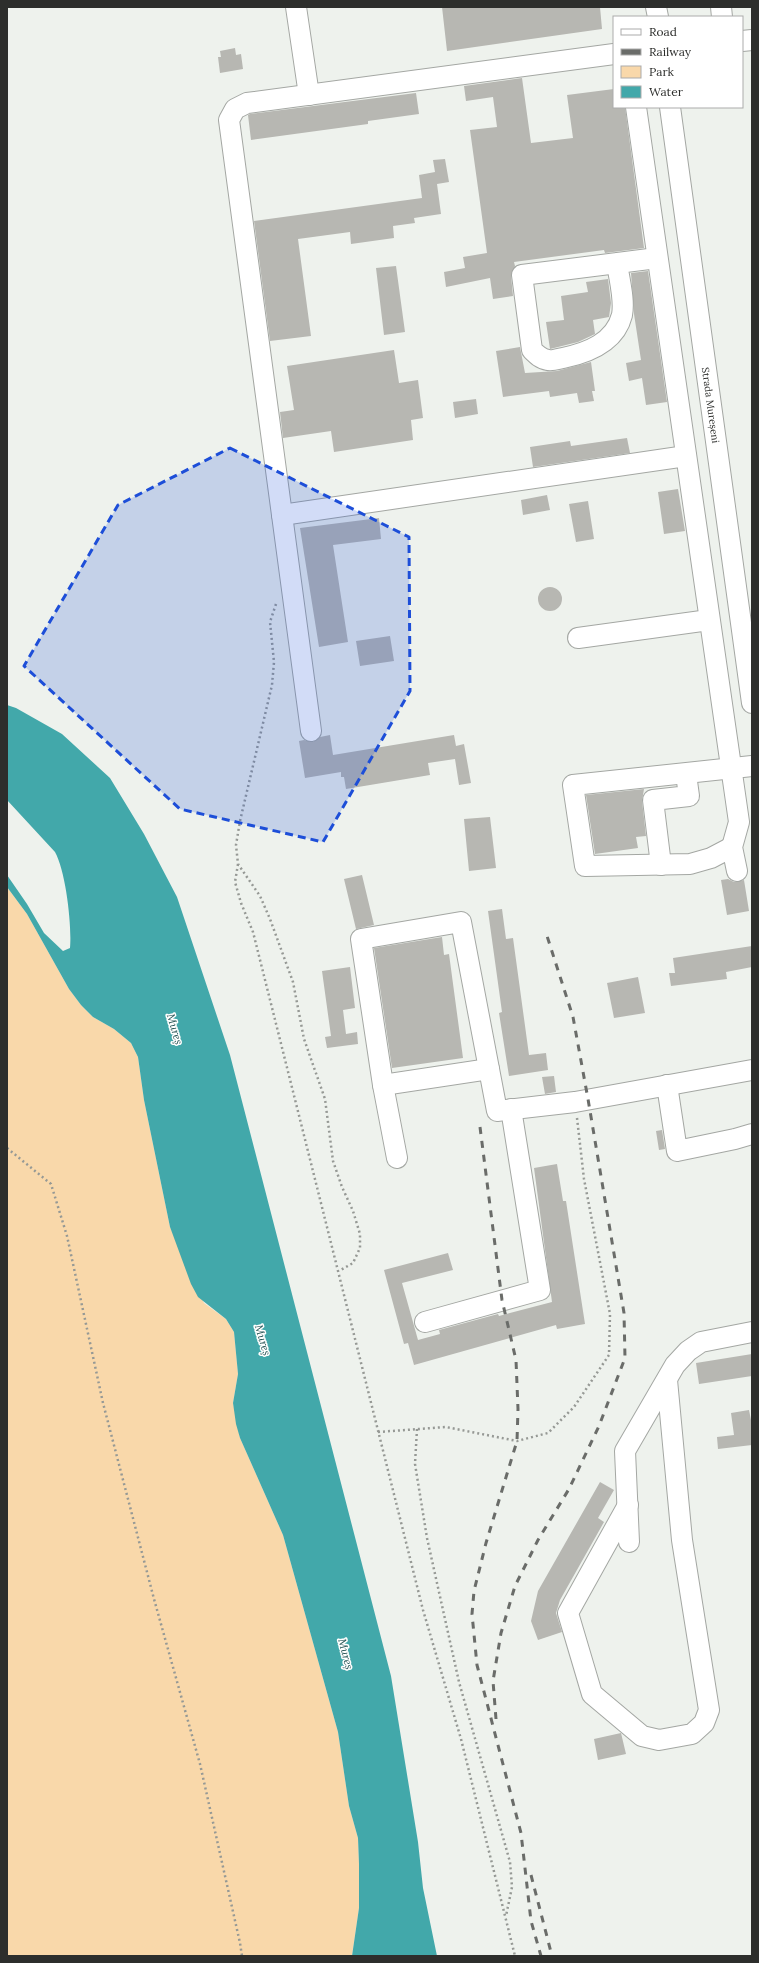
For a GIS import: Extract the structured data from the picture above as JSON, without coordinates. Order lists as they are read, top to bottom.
{
  "streets": {
    "street": ["Strada Mureșeni"]
  },
  "water": ["Mureș"],
  "legend": [
    "Road",
    "Railway",
    "Park",
    "Water"
  ]
}
